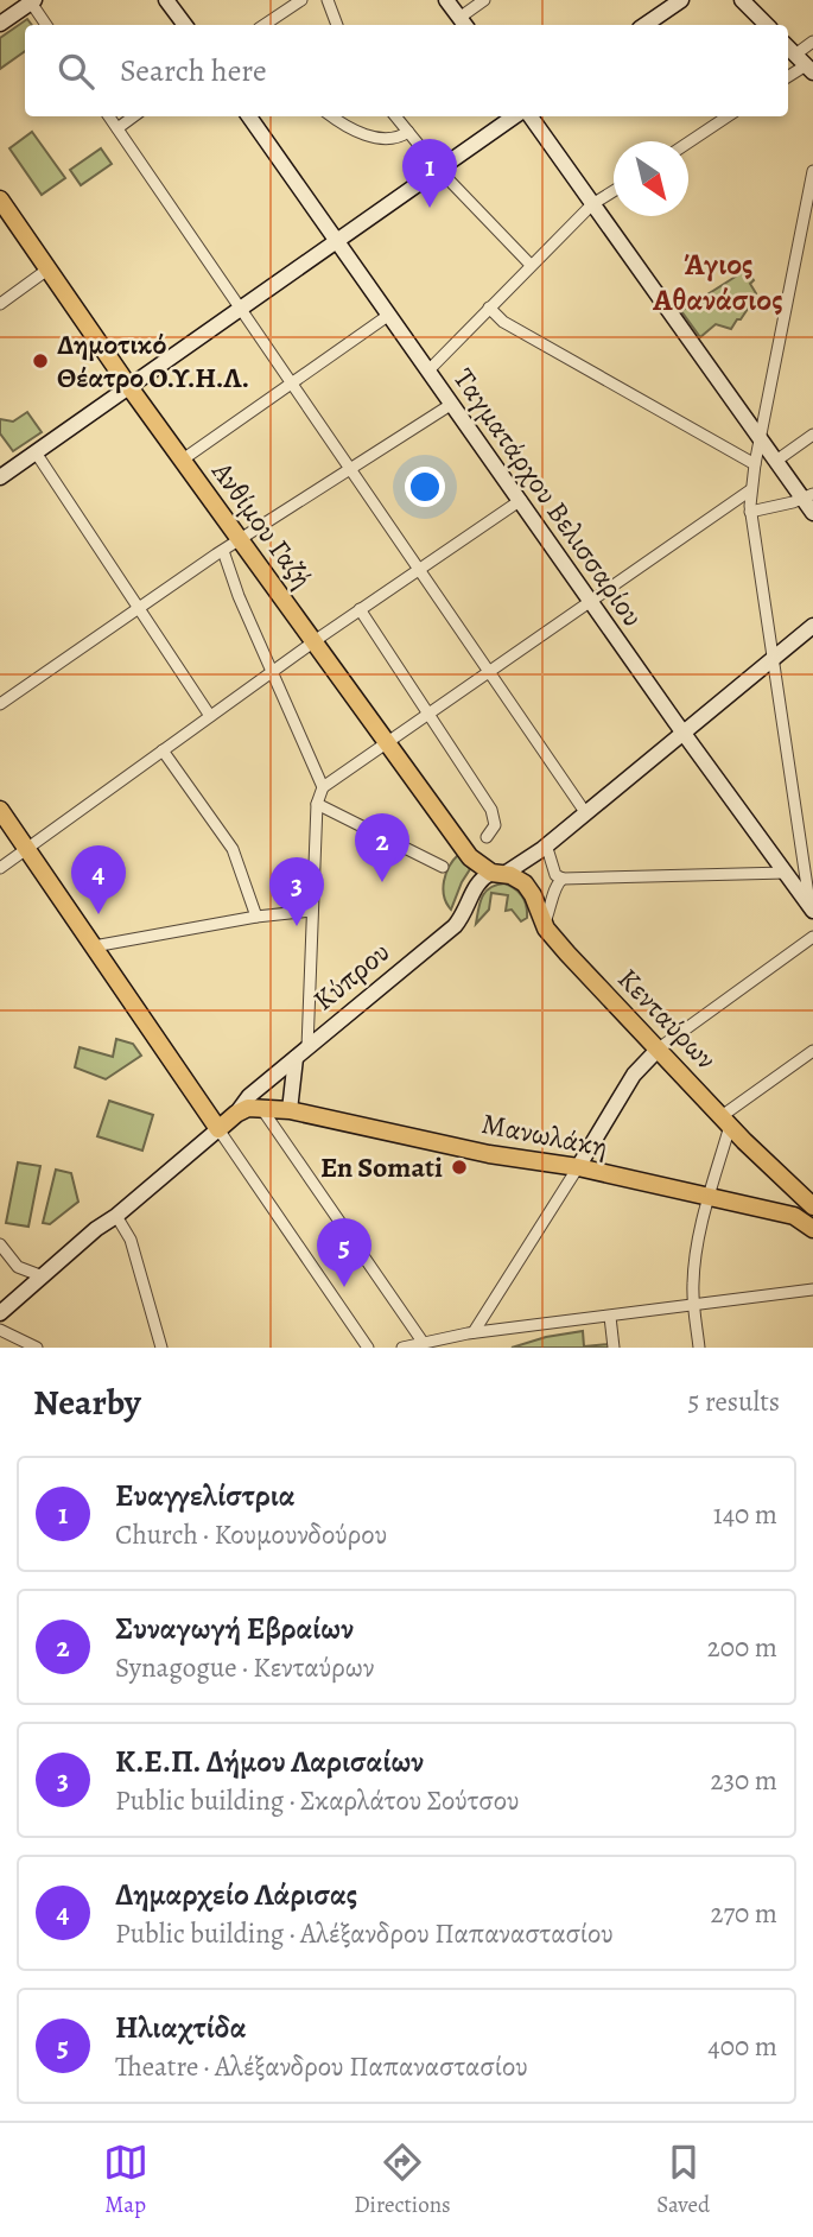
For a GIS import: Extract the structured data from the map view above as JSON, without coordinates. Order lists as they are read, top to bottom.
{
  "streets": {
    "main road": [
      "Ανθίμου Γαζή",
      "Κύπρου",
      "Κενταύρων",
      "Μανωλάκη"
    ],
    "street": ["Ταγματάρχου Βελισσαρίου"]
  },
  "crossings": [
    ["Ταγματάρχου Βελισσαρίου", "Κύπρου"],
    ["Ανθίμου Γαζή", "Κύπρου"],
    ["Ανθίμου Γαζή", "Κενταύρων"],
    ["Κύπρου", "Κενταύρων"],
    ["Κύπρου", "Μανωλάκη"]
  ],
  "districts": ["Άγιος Αθανάσιος"],
  "places": ["Δημοτικό Θέατρο Ο.Υ.Η.Λ.", "En Somati"],
  "north": "bottom right",
  "page": {
    "search": "Search here",
    "pins": [
      "1",
      "2",
      "4",
      "3",
      "5"
    ],
    "heading": ["Nearby", "5 results"],
    "list": [
      {
        "mark": "1",
        "name": "Ευαγγελίστρια",
        "note": "Church · Κουμουνδούρου",
        "value": "140 m"
      },
      {
        "mark": "2",
        "name": "Συναγωγή Εβραίων",
        "note": "Synagogue · Κενταύρων",
        "value": "200 m"
      },
      {
        "mark": "3",
        "name": "Κ.Ε.Π. Δήμου Λαρισαίων",
        "note": "Public building · Σκαρλάτου Σούτσου",
        "value": "230 m"
      },
      {
        "mark": "4",
        "name": "Δημαρχείο Λάρισας",
        "note": "Public building · Αλέξανδρου Παπαναστασίου",
        "value": "270 m"
      },
      {
        "mark": "5",
        "name": "Ηλιαχτίδα",
        "note": "Theatre · Αλέξανδρου Παπαναστασίου",
        "value": "400 m"
      }
    ],
    "nav": ["Map", "Directions", "Saved"]
  }
}
